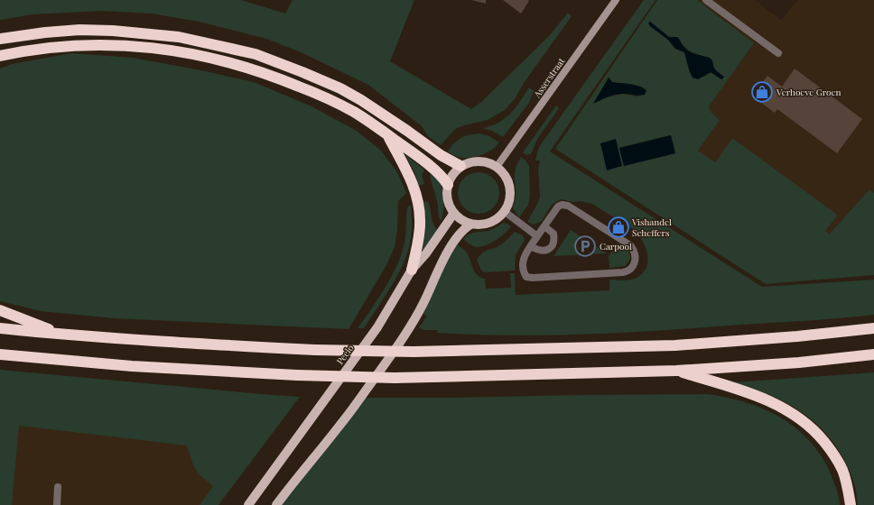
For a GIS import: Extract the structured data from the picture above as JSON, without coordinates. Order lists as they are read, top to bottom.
{
  "streets": {
    "main road": ["Asserstraat", "Peelo"]
  },
  "crossings": [
    ["Asserstraat", "Peelo"]
  ],
  "places": {
    "shop": ["Verhoeve Groen", "Vishandel Scheffers"],
    "parking": ["Carpool"]
  }
}
